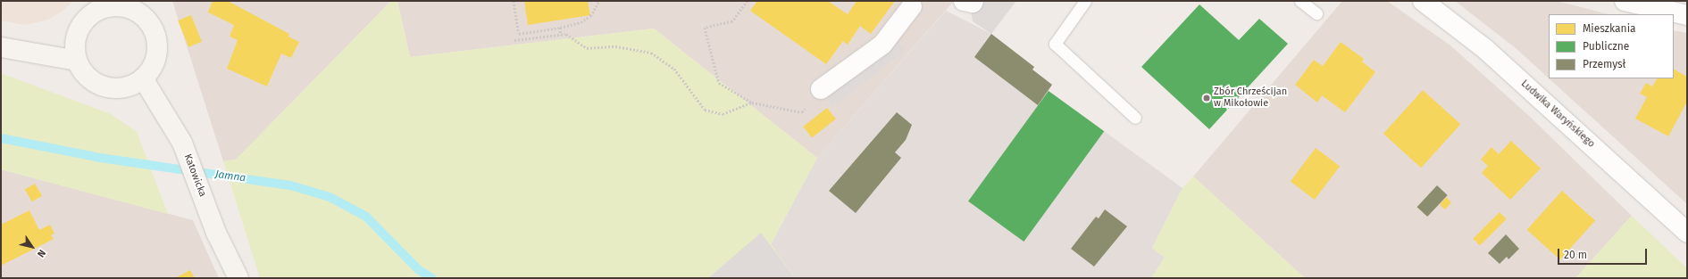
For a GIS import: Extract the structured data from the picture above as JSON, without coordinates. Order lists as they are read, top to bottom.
{
  "streets": {
    "street": ["Ludwika Waryńskiego", "Katowicka"]
  },
  "water": ["Jamna"],
  "places": ["Zbór Chrześcijan w Mikołowie"],
  "legend": ["Mieszkania", "Publiczne", "Przemysł"],
  "scale_bar": "20 m",
  "north": "bottom right"
}
